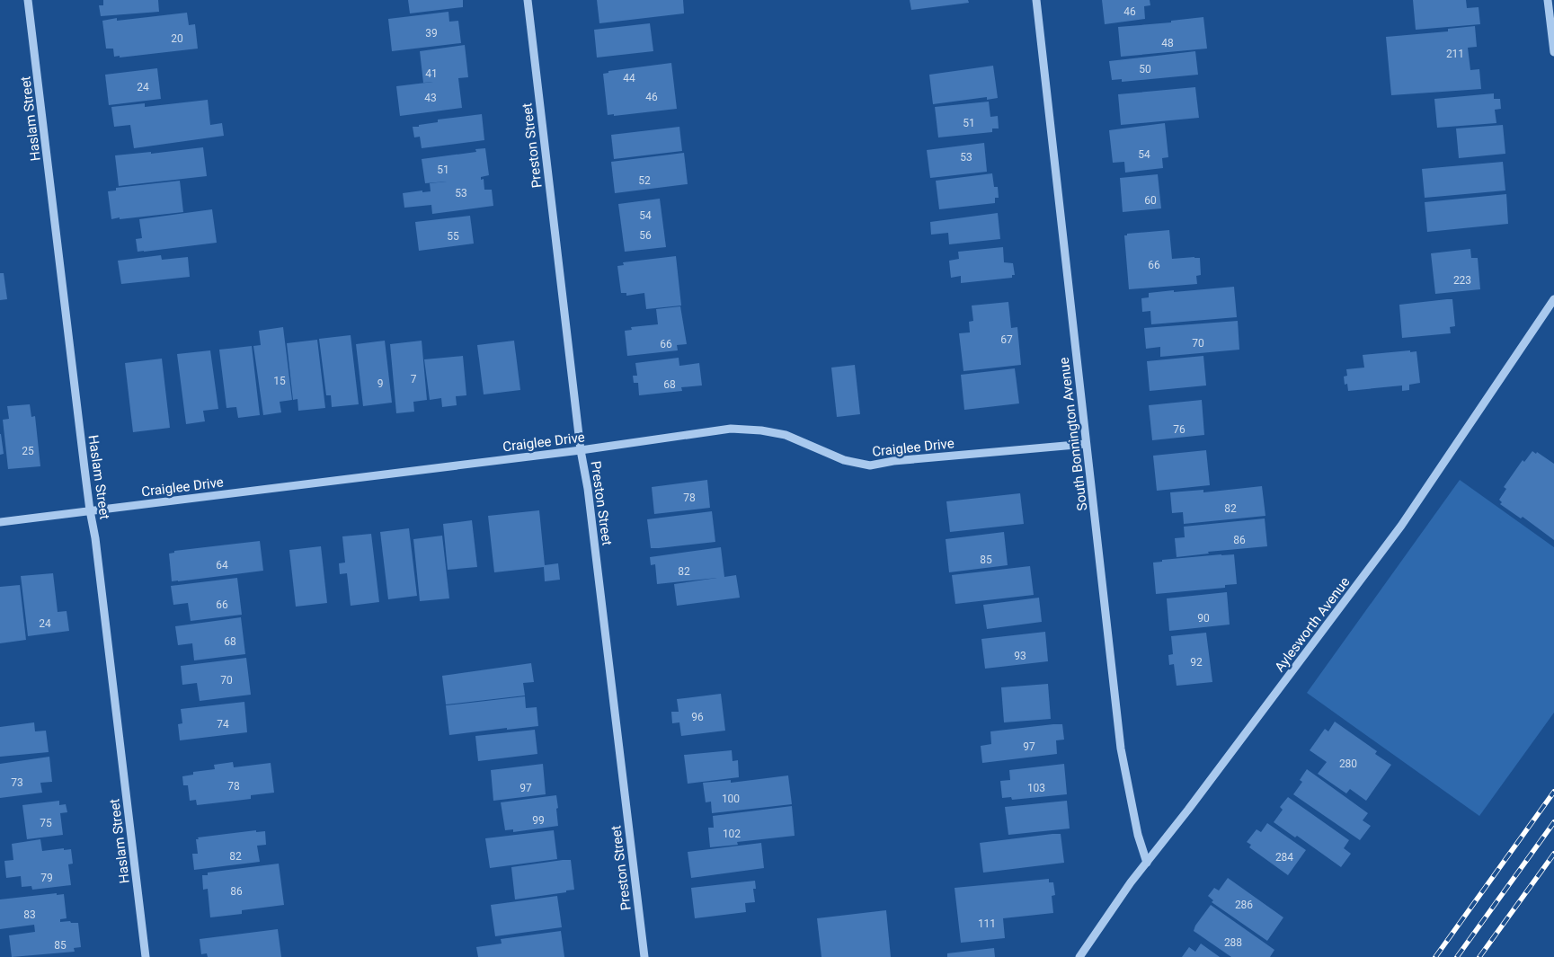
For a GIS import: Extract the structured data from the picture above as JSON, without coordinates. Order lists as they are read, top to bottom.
{
  "streets": {
    "street": [
      "Haslam Street",
      "Preston Street",
      "South Bonnington Avenue",
      "Craiglee Drive",
      "Aylesworth Avenue"
    ]
  },
  "crossings": [
    ["Haslam Street", "Craiglee Drive"],
    ["Preston Street", "Craiglee Drive"],
    ["South Bonnington Avenue", "Craiglee Drive"],
    ["South Bonnington Avenue", "Aylesworth Avenue"]
  ],
  "house_numbers": [
    "46",
    "39",
    "20",
    "48",
    "211",
    "50",
    "41",
    "44",
    "24",
    "46",
    "43",
    "51",
    "54",
    "53",
    "51",
    "52",
    "53",
    "60",
    "54",
    "56",
    "55",
    "66",
    "223",
    "67",
    "70",
    "66",
    "7",
    "15",
    "9",
    "68",
    "76",
    "25",
    "78",
    "82",
    "86",
    "85",
    "64",
    "82",
    "66",
    "90",
    "24",
    "68",
    "93",
    "92",
    "70",
    "96",
    "74",
    "97",
    "280",
    "73",
    "78",
    "97",
    "103",
    "100",
    "99",
    "75",
    "102",
    "82",
    "284",
    "79",
    "86",
    "286",
    "83",
    "111",
    "288",
    "85"
  ]
}
